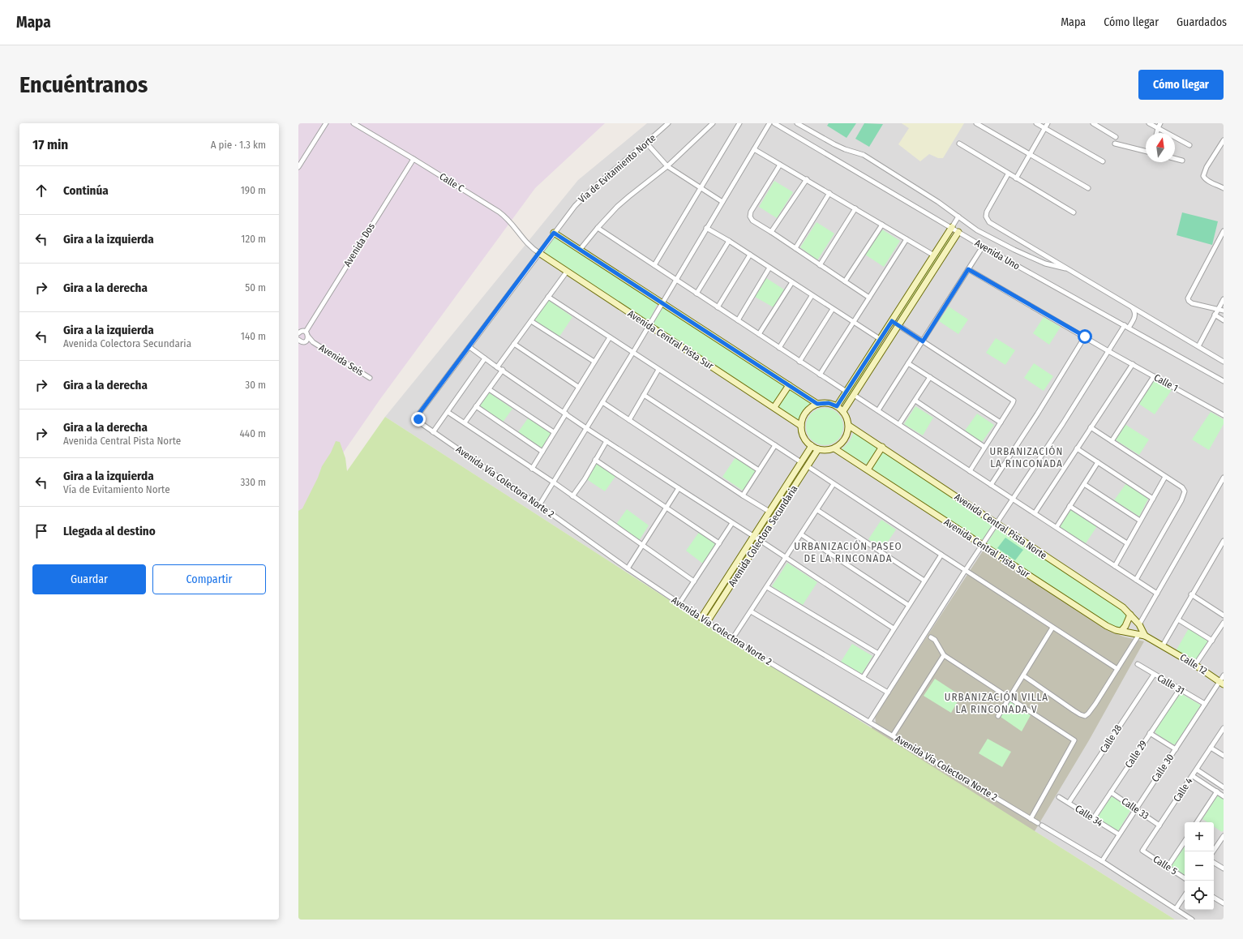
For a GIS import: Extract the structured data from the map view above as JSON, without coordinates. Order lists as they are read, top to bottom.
{
  "streets": {
    "street": [
      "Vía de Evitamiento Norte",
      "Calle C",
      "Avenida Dos",
      "Avenida Uno",
      "Avenida Central Pista Sur",
      "Avenida Seis",
      "Calle 1",
      "Avenida Vía Colectora Norte 2",
      "Avenida Central Pista Norte",
      "Avenida Colectora Secundaria",
      "Calle 12",
      "Calle 31",
      "Calle 28",
      "Calle 29",
      "Calle 30",
      "Calle 4",
      "Calle 33",
      "Calle 34",
      "Calle 5"
    ]
  },
  "crossings": [
    ["Vía de Evitamiento Norte", "Calle C"],
    ["Vía de Evitamiento Norte", "Avenida Central Pista Sur"],
    ["Vía de Evitamiento Norte", "Avenida Vía Colectora Norte 2"],
    ["Calle C", "Avenida Dos"],
    ["Calle C", "Avenida Central Pista Sur"],
    ["Avenida Dos", "Avenida Seis"],
    ["Avenida Central Pista Sur", "Avenida Central Pista Norte"],
    ["Avenida Central Pista Sur", "Avenida Colectora Secundaria"],
    ["Avenida Central Pista Sur", "Calle 12"],
    ["Avenida Vía Colectora Norte 2", "Avenida Colectora Secundaria"],
    ["Avenida Vía Colectora Norte 2", "Calle 30"],
    ["Avenida Central Pista Norte", "Avenida Colectora Secundaria"],
    ["Avenida Central Pista Norte", "Calle 12"],
    ["Calle 12", "Calle 30"],
    ["Calle 31", "Calle 28"],
    ["Calle 31", "Calle 29"],
    ["Calle 31", "Calle 30"],
    ["Calle 28", "Calle 34"],
    ["Calle 29", "Calle 33"],
    ["Calle 29", "Calle 34"],
    ["Calle 30", "Calle 33"],
    ["Calle 30", "Calle 34"],
    ["Calle 4", "Calle 33"],
    ["Calle 4", "Calle 5"]
  ],
  "districts": ["URBANIZACIÓN LA RINCONADA", "URBANIZACIÓN PASEO DE LA RINCONADA", "URBANIZACIÓN VILLA LA RINCONADA V"],
  "north": "top",
  "page": {
    "header": "Mapa",
    "nav": ["Mapa", "Cómo llegar", "Guardados"],
    "buttons": [
      "Cómo llegar",
      ["Guardar", "Compartir"]
    ],
    "title": "Encuéntranos",
    "heading": ["17 min", "A pie · 1.3 km"],
    "list": [
      ["Continúa", "190 m"],
      ["Gira a la izquierda", "120 m"],
      ["Gira a la derecha", "50 m"],
      ["Gira a la izquierda", "Avenida Colectora Secundaria", "140 m"],
      ["Gira a la derecha", "30 m"],
      ["Gira a la derecha", "Avenida Central Pista Norte", "440 m"],
      ["Gira a la izquierda", "Vía de Evitamiento Norte", "330 m"],
      "Llegada al destino"
    ],
    "map_buttons": ["+", "−"]
  }
}
